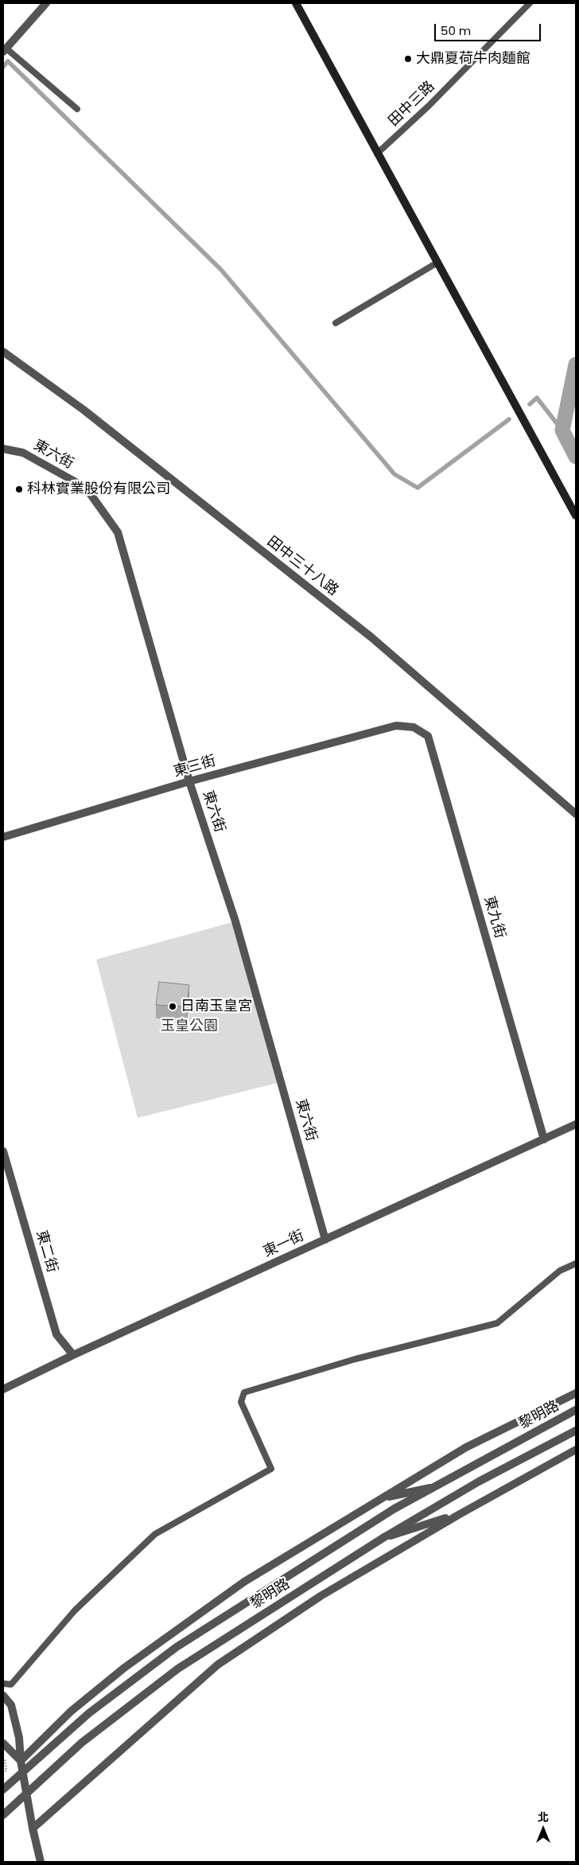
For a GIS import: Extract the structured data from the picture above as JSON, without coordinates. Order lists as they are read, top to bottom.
{
  "streets": {
    "street": [
      "東六街",
      "田中三十八路",
      "東三街",
      "東九街",
      "東一街",
      "東二街",
      "黎明路"
    ],
    "lane": ["田中三路"]
  },
  "crossings": [
    ["東六街", "東三街"],
    ["東六街", "東一街"],
    ["東三街", "東九街"],
    ["東九街", "東一街"],
    ["東一街", "東二街"]
  ],
  "parks": ["玉皇公園"],
  "places": ["大鼎夏荷牛肉麵館", "科林實業股份有限公司", "日南玉皇宮"],
  "scale_bar": "50 m",
  "north": "top"
}
